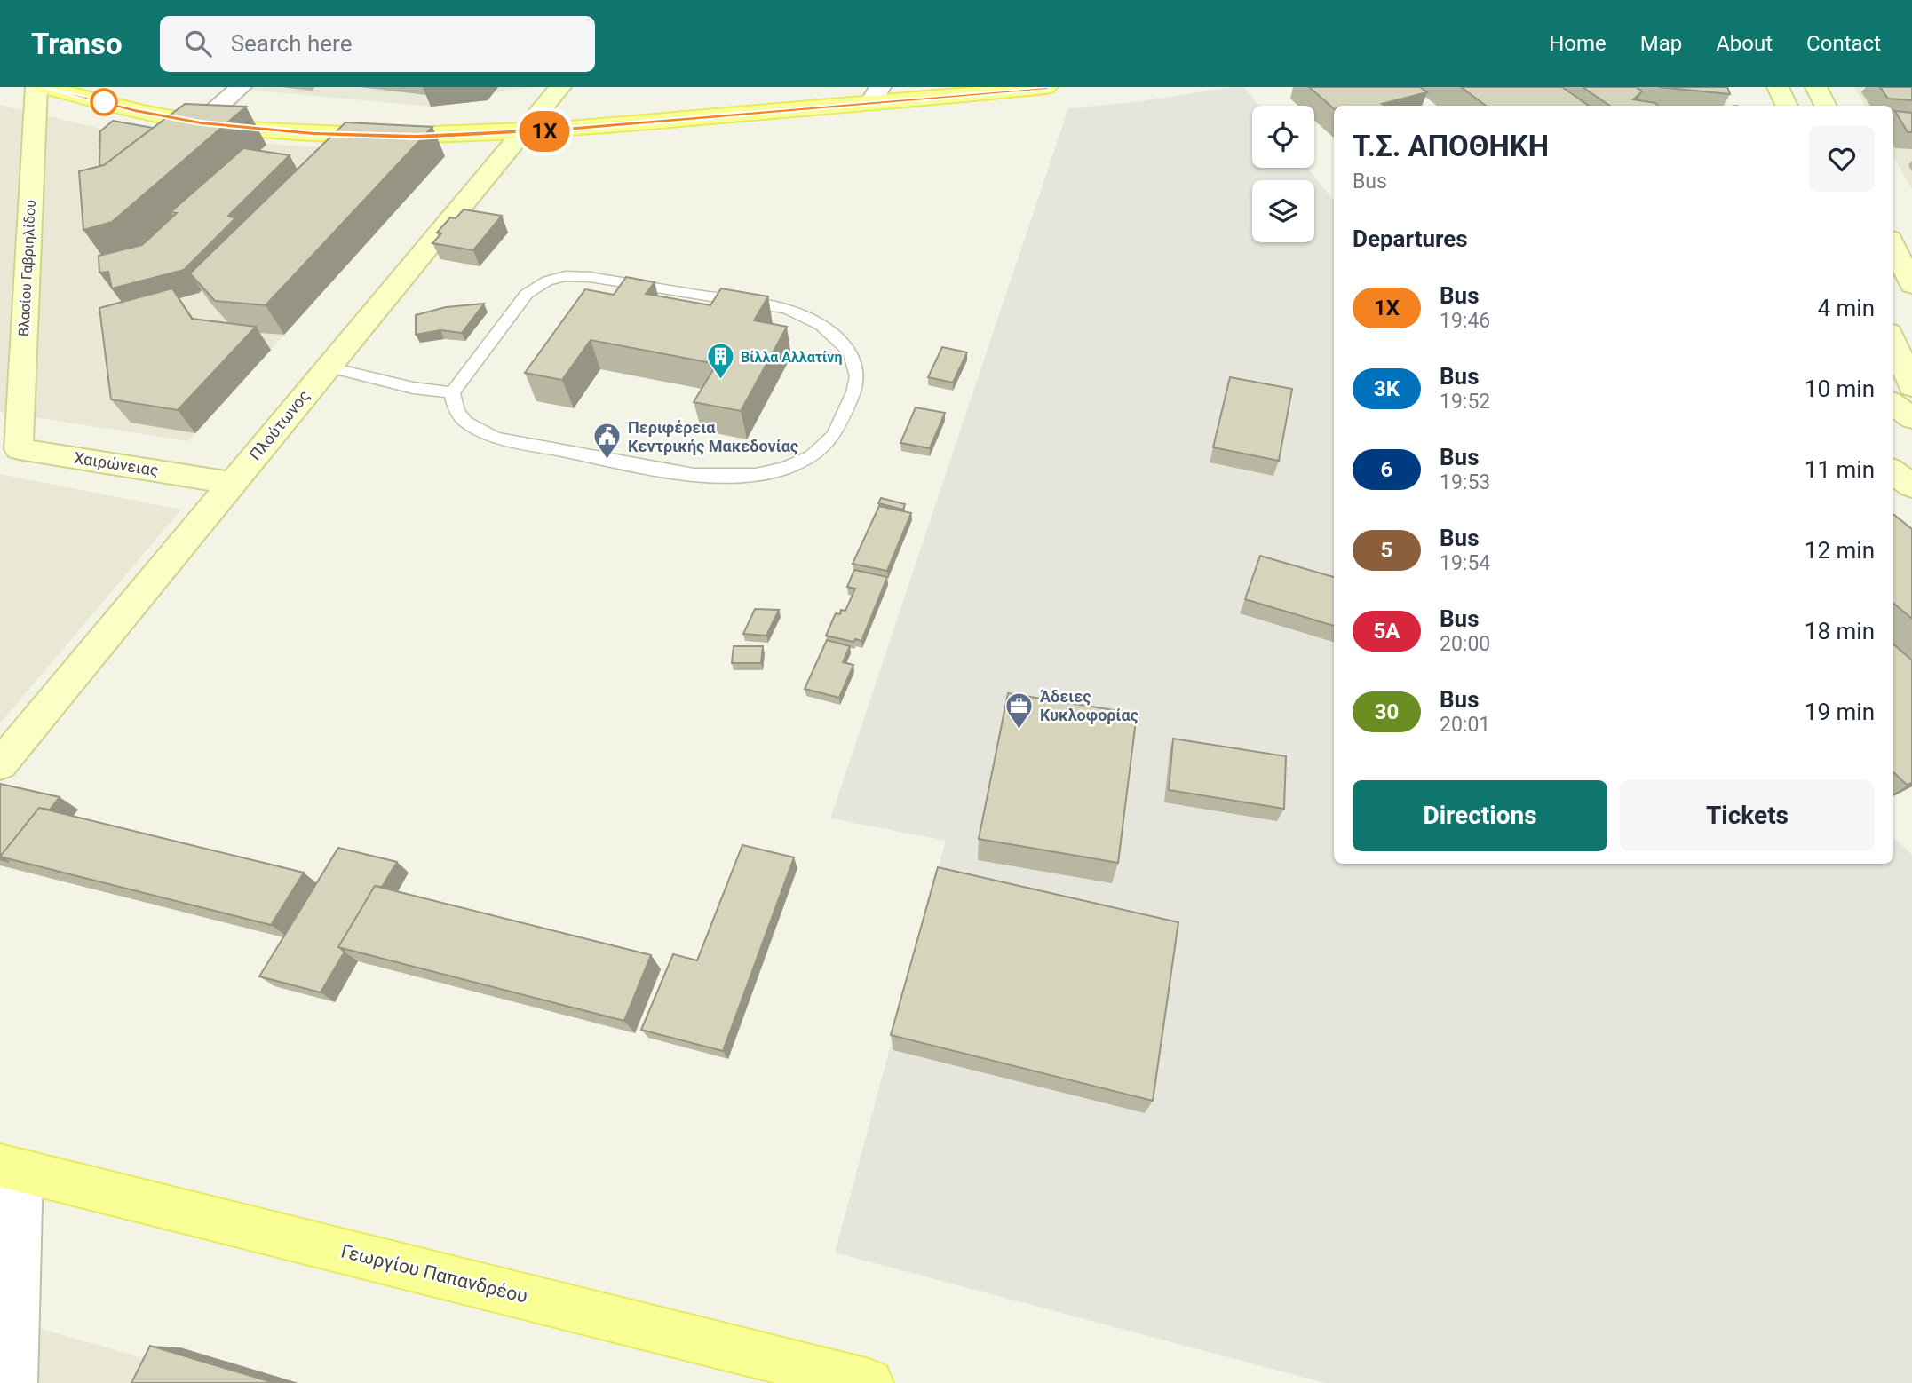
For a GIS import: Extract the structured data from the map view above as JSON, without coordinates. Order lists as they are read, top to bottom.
{
  "streets": {
    "main road": ["Γεωργίου Παπανδρέου"],
    "street": ["Βλασίου Γαβριηλίδου", "Πλούτωνος", "Χαιρώνειας"]
  },
  "crossings": [
    ["Βλασίου Γαβριηλίδου", "Χαιρώνειας"],
    ["Πλούτωνος", "Χαιρώνειας"]
  ],
  "places": {
    "building": ["Βίλλα Αλλατίνη"],
    "public building": ["Περιφέρεια Κεντρικής Μακεδονίας"],
    "office": ["Άδειες Κυκλοφορίας"]
  },
  "lines": ["bus line 1Χ"],
  "page": {
    "header": "Transo",
    "search": "Search here",
    "nav": [
      "Home",
      "Map",
      "About",
      "Contact"
    ],
    "on_map": "1Χ",
    "heading": [
      ["Τ.Σ. ΑΠΟΘΗΚΗ", "Bus"],
      "Departures"
    ],
    "list": [
      {
        "mark": "1Χ",
        "name": "Bus",
        "note": "19:46",
        "value": "4 min"
      },
      {
        "mark": "3Κ",
        "name": "Bus",
        "note": "19:52",
        "value": "10 min"
      },
      {
        "mark": "6",
        "name": "Bus",
        "note": "19:53",
        "value": "11 min"
      },
      {
        "mark": "5",
        "name": "Bus",
        "note": "19:54",
        "value": "12 min"
      },
      {
        "mark": "5Α",
        "name": "Bus",
        "note": "20:00",
        "value": "18 min"
      },
      {
        "mark": "30",
        "name": "Bus",
        "note": "20:01",
        "value": "19 min"
      }
    ],
    "buttons": ["Directions", "Tickets"]
  }
}
